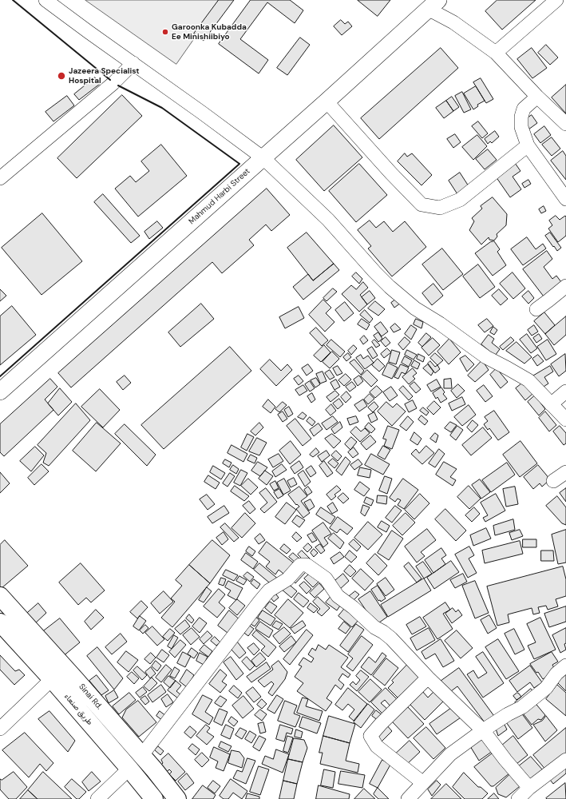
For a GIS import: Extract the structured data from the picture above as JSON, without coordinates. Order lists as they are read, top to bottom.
{
  "streets": {
    "main road": ["Sinai Rd.", "طريق صنعاء"],
    "street": ["Mahmud Harbi Street"]
  },
  "places": ["Garoonka Kubadda Ee Minishiibiyo", "Jazeera Specialist Hospital"]
}
